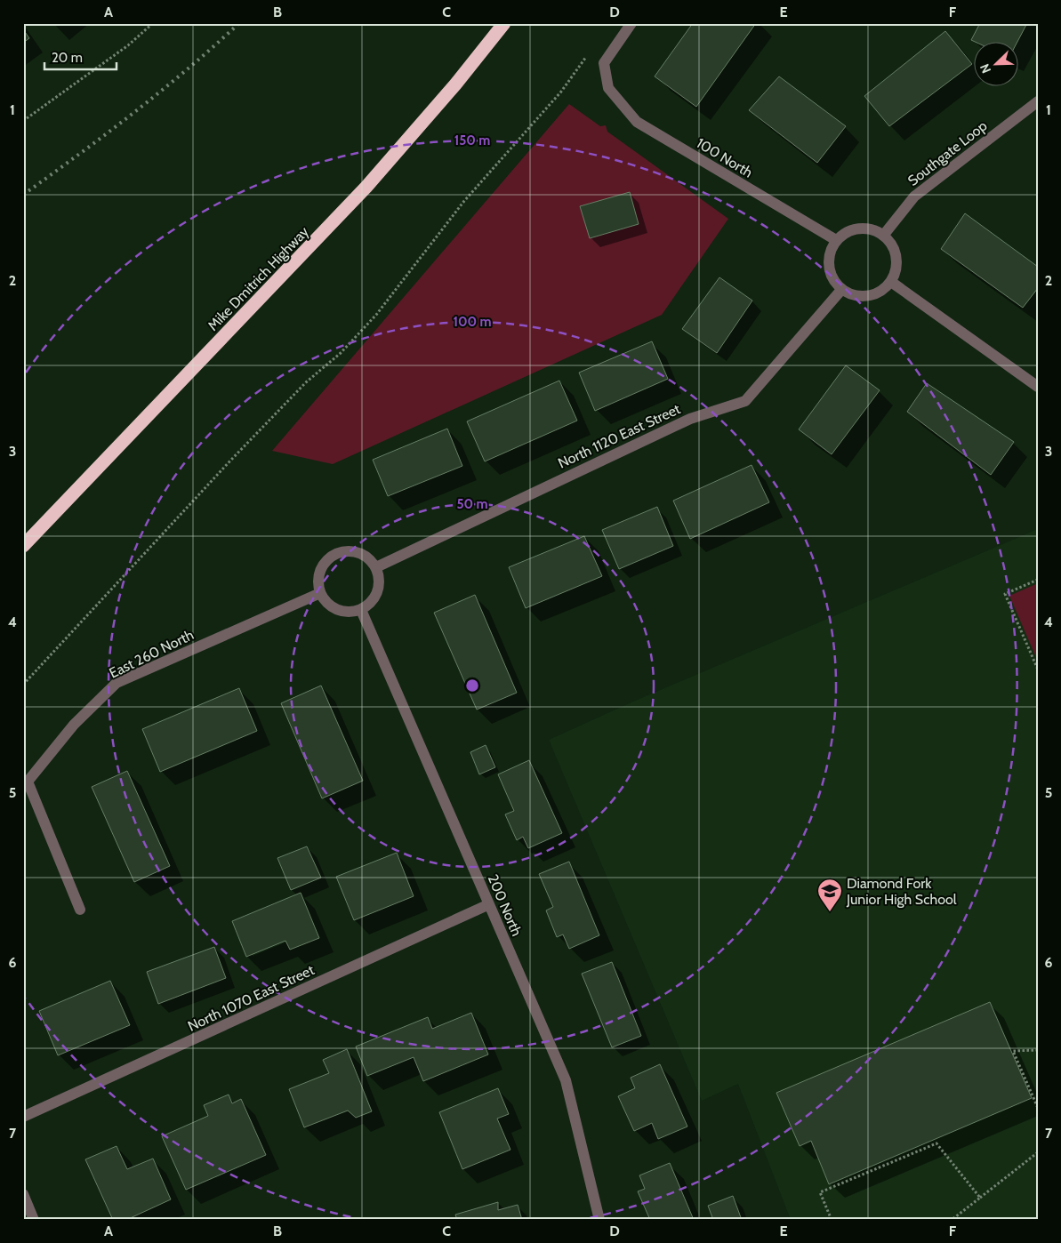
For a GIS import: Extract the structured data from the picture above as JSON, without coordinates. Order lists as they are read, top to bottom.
{
  "streets": {
    "highway": ["Mike Dmitrich Highway"],
    "street": [
      "Southgate Loop",
      "100 North",
      "North 1120 East Street",
      "East 260 North",
      "200 North",
      "North 1070 East Street"
    ]
  },
  "crossings": [
    ["Southgate Loop", "100 North"],
    ["Southgate Loop", "North 1120 East Street"],
    ["100 North", "North 1120 East Street"],
    ["North 1120 East Street", "East 260 North"],
    ["North 1120 East Street", "200 North"],
    ["East 260 North", "200 North"],
    ["200 North", "North 1070 East Street"]
  ],
  "places": {
    "school or university": ["Diamond Fork Junior High School"]
  },
  "scale_bar": "20 m",
  "north": "bottom left",
  "grid": {
    "columns": [
      "A",
      "B",
      "C",
      "D",
      "E",
      "F"
    ],
    "rows": [
      "1",
      "2",
      "3",
      "4",
      "5",
      "6",
      "7"
    ]
  },
  "rings": ["150 m", "100 m", "50 m"]
}
